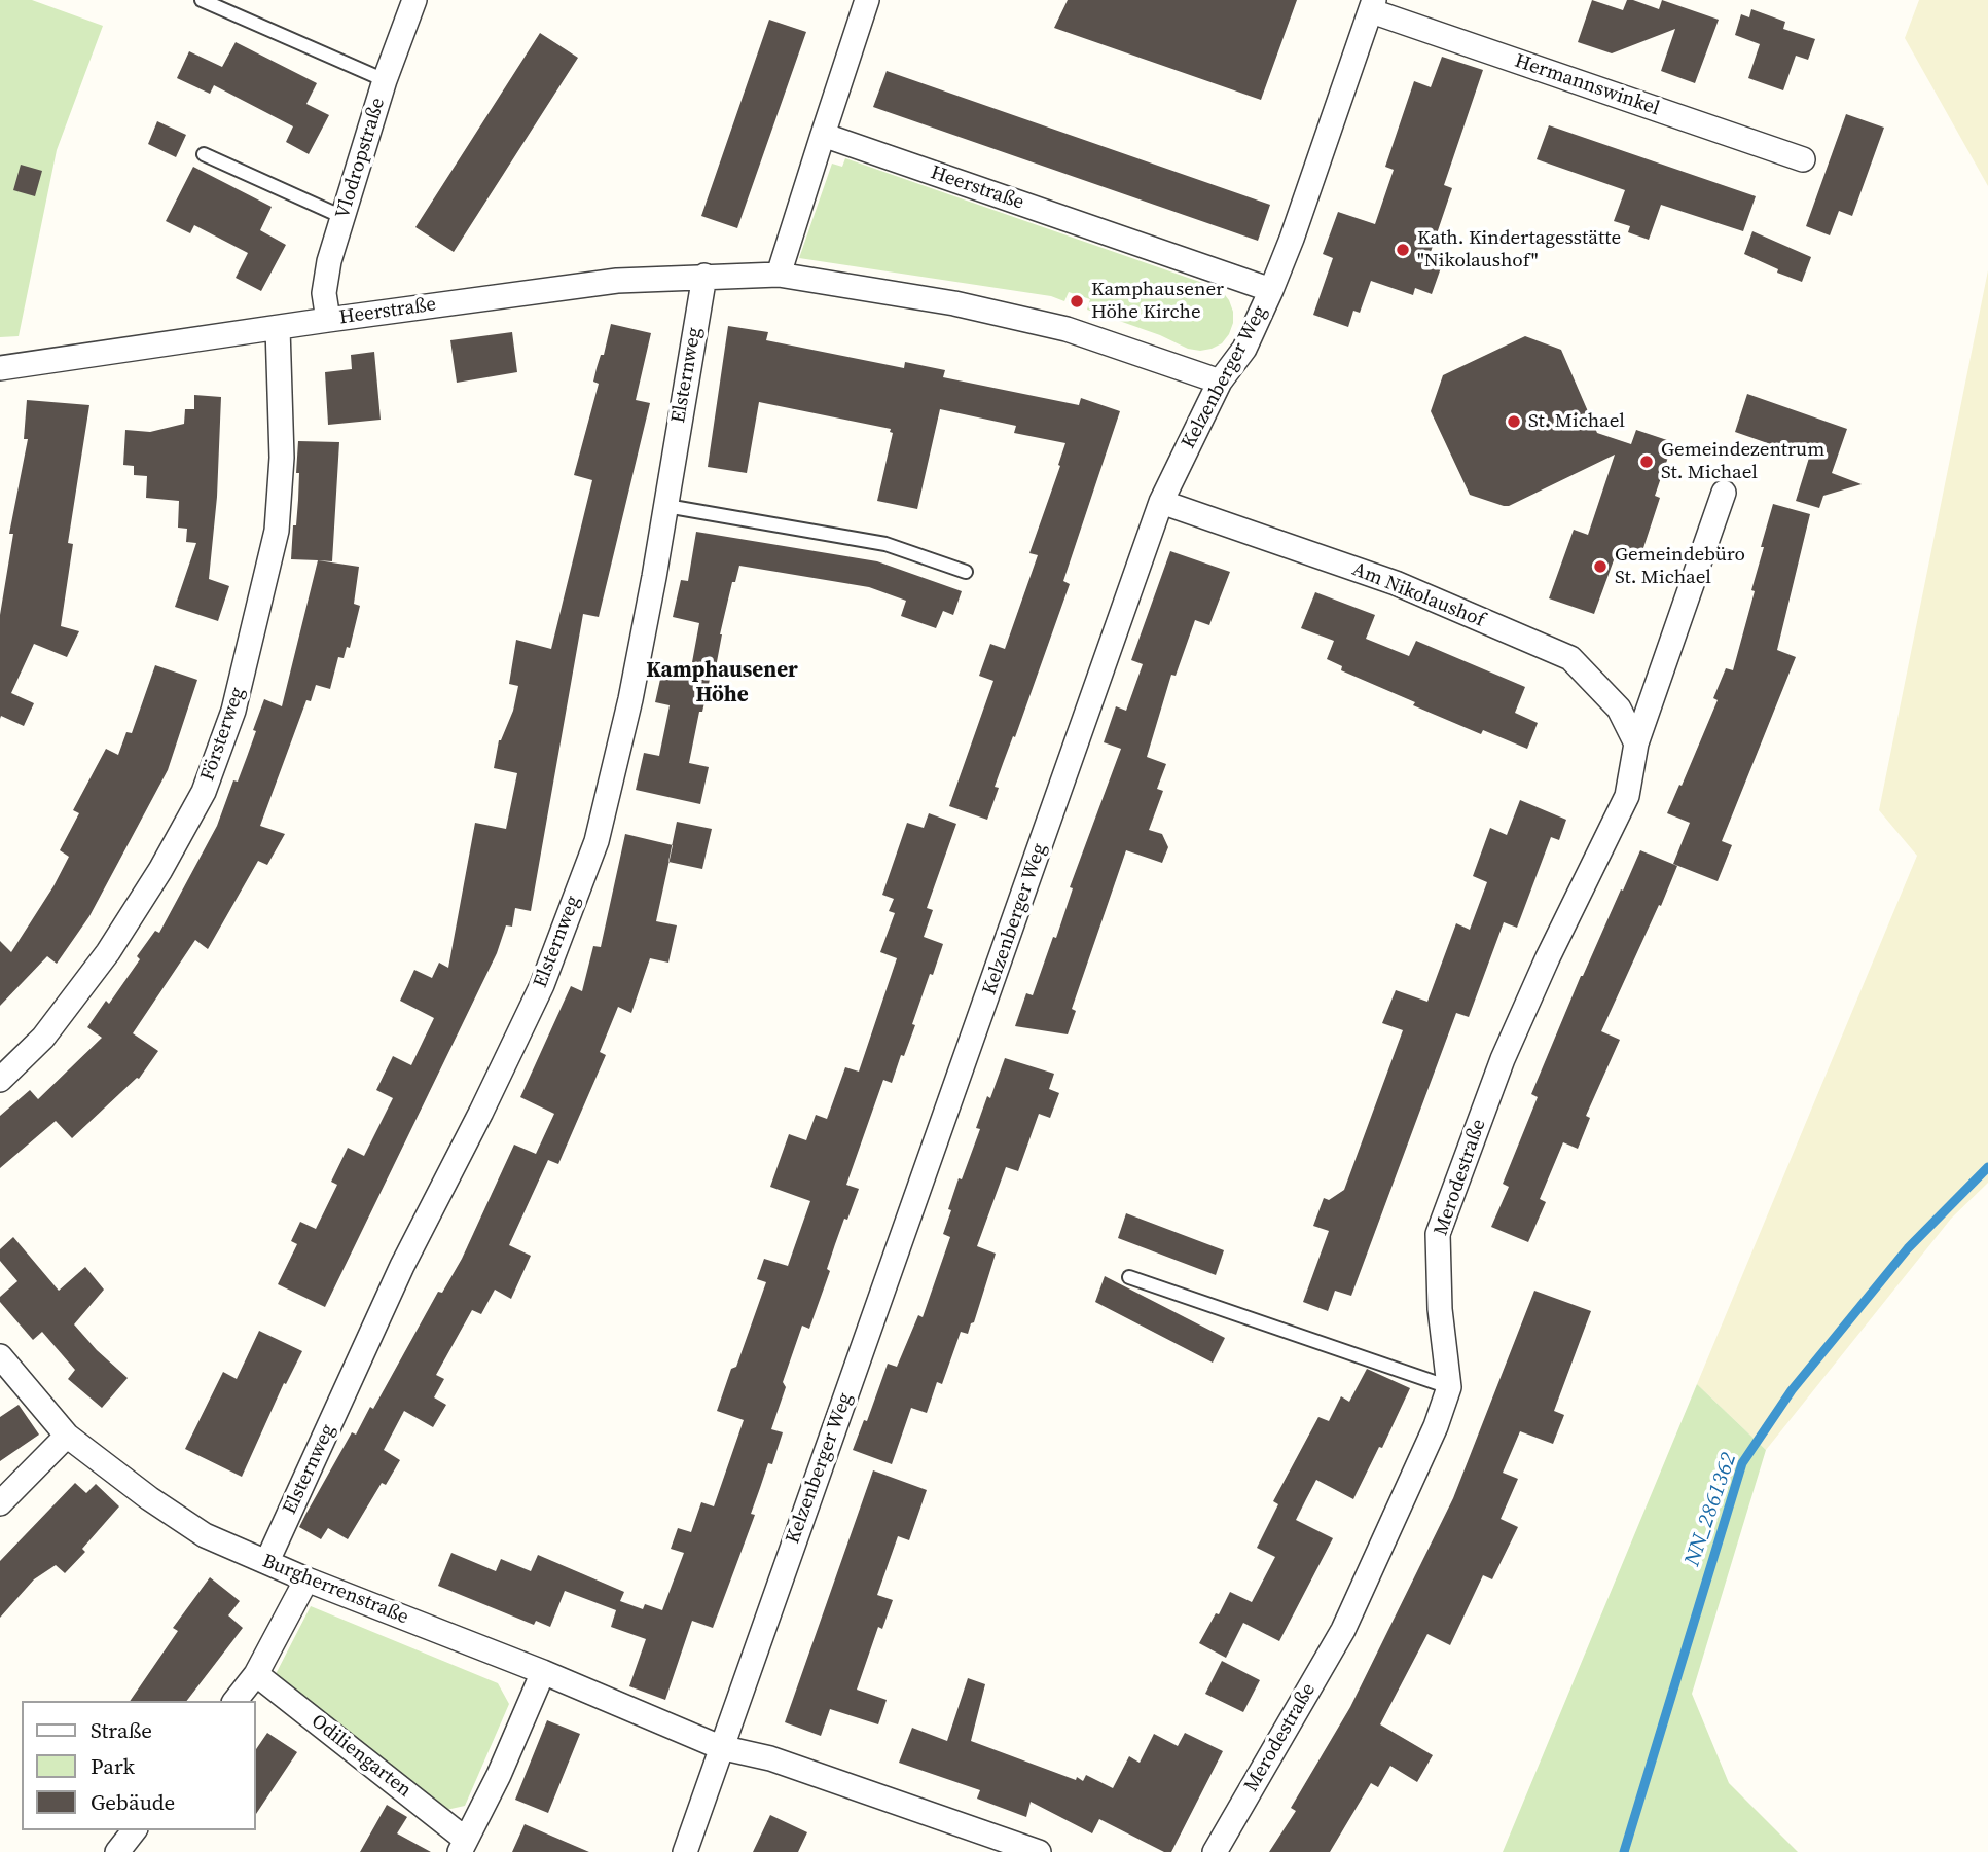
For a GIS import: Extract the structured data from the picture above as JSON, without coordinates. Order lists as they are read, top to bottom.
{
  "streets": {
    "street": [
      "Hermannswinkel",
      "Vlodropstraße",
      "Heerstraße",
      "Elsternweg",
      "Kelzenberger Weg",
      "Am Nikolaushof",
      "Försterweg",
      "Merodestraße",
      "Burgherrenstraße",
      "Odiliengarten"
    ]
  },
  "crossings": [
    ["Hermannswinkel", "Kelzenberger Weg"],
    ["Vlodropstraße", "Heerstraße"],
    ["Heerstraße", "Elsternweg"],
    ["Heerstraße", "Kelzenberger Weg"],
    ["Heerstraße", "Försterweg"],
    ["Elsternweg", "Burgherrenstraße"],
    ["Kelzenberger Weg", "Am Nikolaushof"],
    ["Kelzenberger Weg", "Burgherrenstraße"],
    ["Am Nikolaushof", "Merodestraße"],
    ["Burgherrenstraße", "Odiliengarten"]
  ],
  "districts": ["Kamphausener Höhe"],
  "water": ["NN_2861362"],
  "places": [
    "Kath. Kindertagesstätte \"Nikolaushof\"",
    "Kamphausener Höhe Kirche",
    "St. Michael",
    "Gemeindezentrum St. Michael",
    "Gemeindebüro St. Michael"
  ],
  "legend": ["Straße", "Park", "Gebäude"]
}
